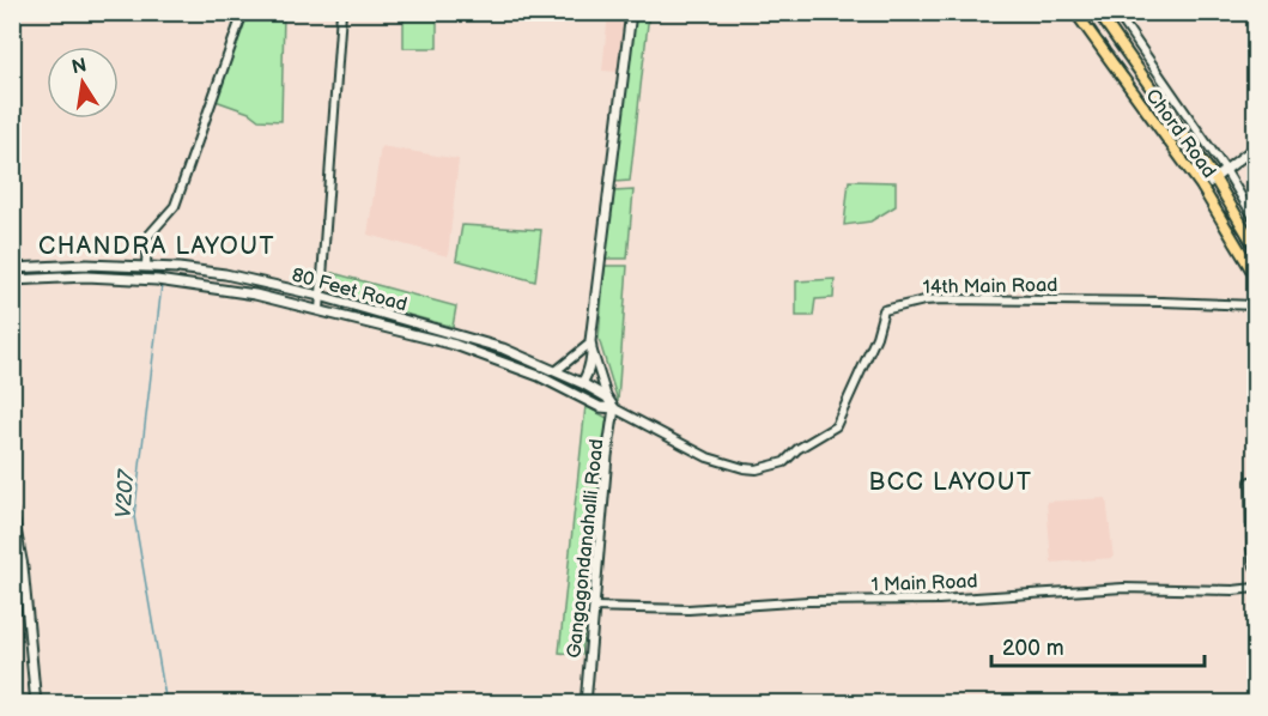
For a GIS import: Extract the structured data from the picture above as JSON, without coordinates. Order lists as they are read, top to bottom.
{
  "streets": {
    "main road": ["Chord Road", "80 Feet Road", "Gangagondanahalli Road"],
    "street": ["14th Main Road", "1 Main Road"]
  },
  "crossings": [
    ["14th Main Road", "Gangagondanahalli Road"],
    ["Gangagondanahalli Road", "1 Main Road"]
  ],
  "districts": ["CHANDRA LAYOUT", "BCC LAYOUT"],
  "water": ["V207"],
  "scale_bar": "200 m",
  "north": "top"
}
